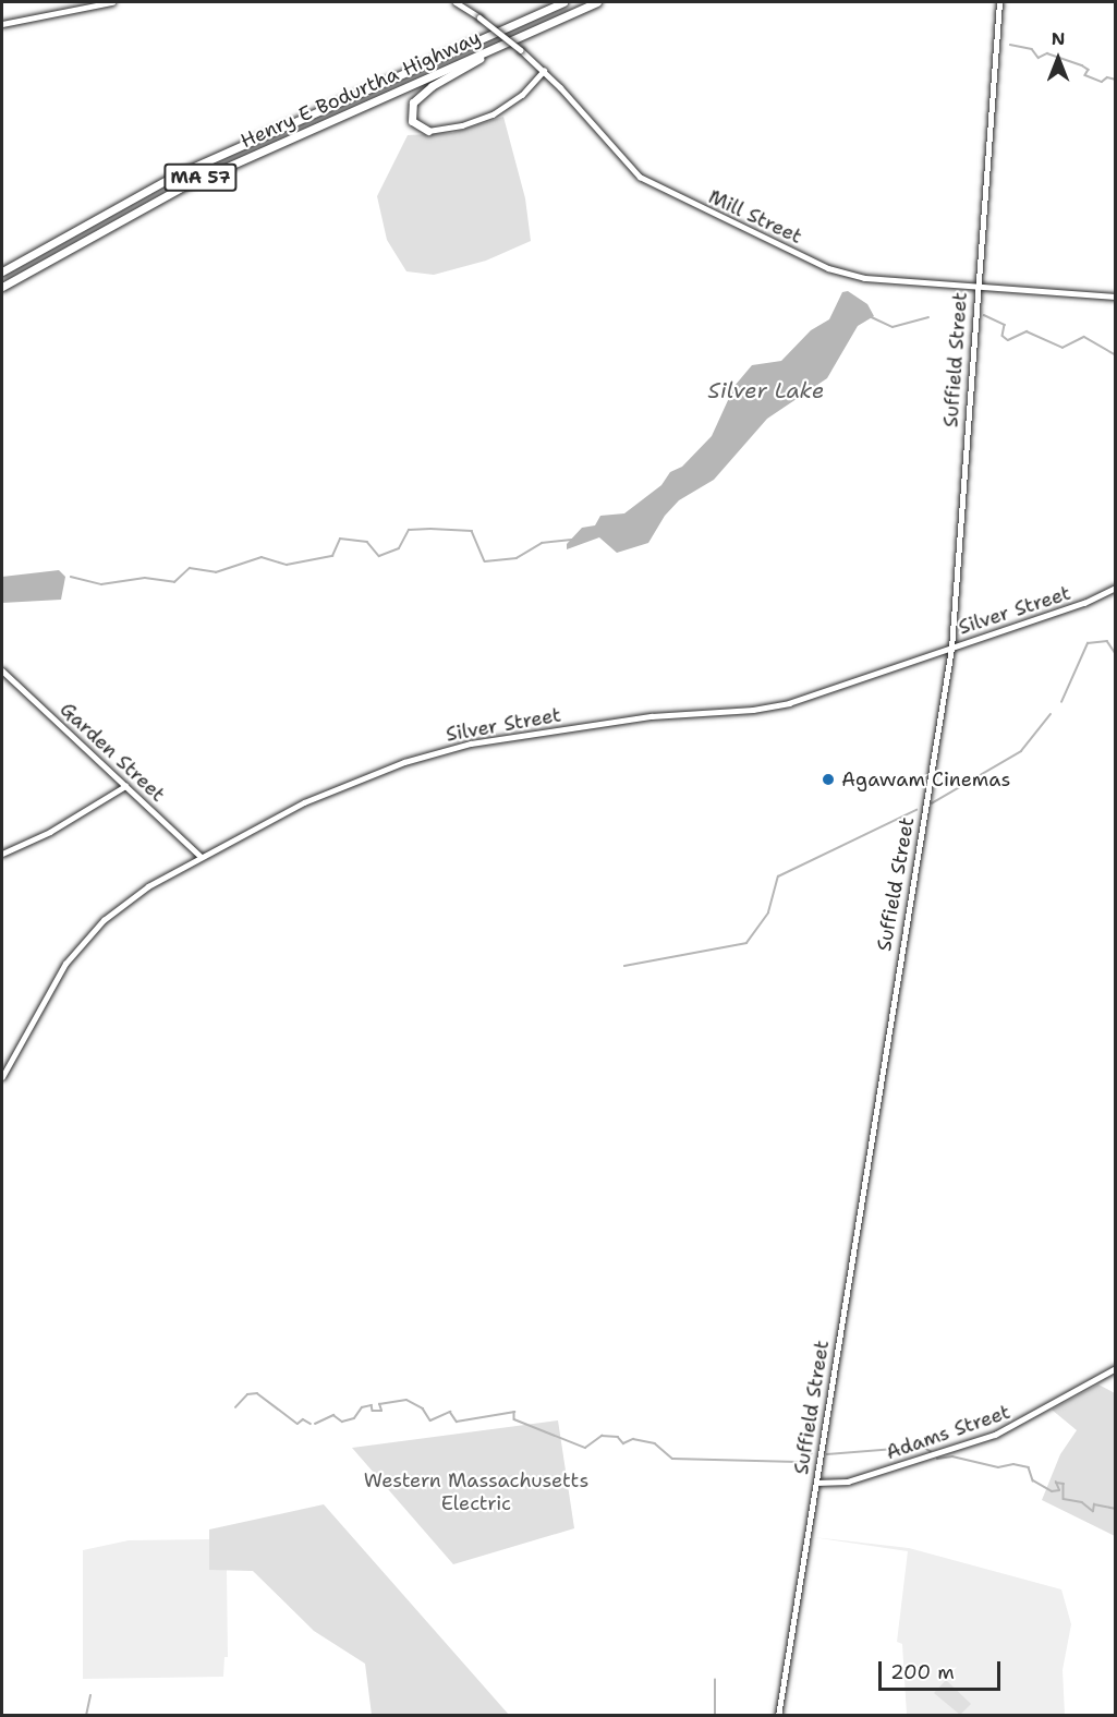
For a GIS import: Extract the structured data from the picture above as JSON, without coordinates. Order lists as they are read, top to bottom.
{
  "streets": {
    "highway": ["Henry E Bodurtha Highway", "MA 57"],
    "main road": ["Suffield Street"],
    "street": [
      "Mill Street",
      "Silver Street",
      "Garden Street",
      "Adams Street"
    ]
  },
  "crossings": [
    ["Mill Street", "Suffield Street"],
    ["Suffield Street", "Silver Street"],
    ["Suffield Street", "Adams Street"],
    ["Silver Street", "Garden Street"]
  ],
  "water": ["Silver Lake"],
  "parks": ["Western Massachusetts Electric"],
  "places": ["Agawam Cinemas"],
  "scale_bar": "200 m",
  "north": "top"
}
